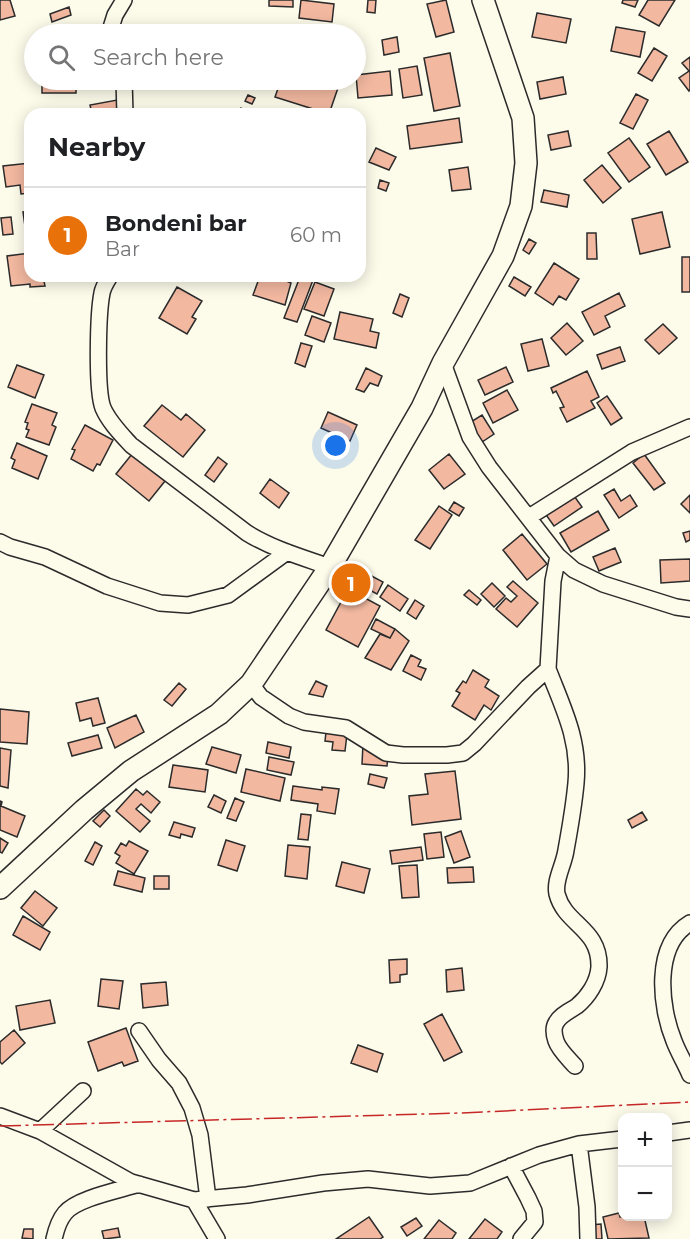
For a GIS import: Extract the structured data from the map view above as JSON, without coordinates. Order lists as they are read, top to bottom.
{
  "page": {
    "search": "Search here",
    "heading": "Nearby",
    "list": [
      {
        "mark": "1",
        "name": "Bondeni bar",
        "note": "Bar",
        "value": "60 m"
      }
    ],
    "pins": "1",
    "map_buttons": ["+", "−"]
  }
}
